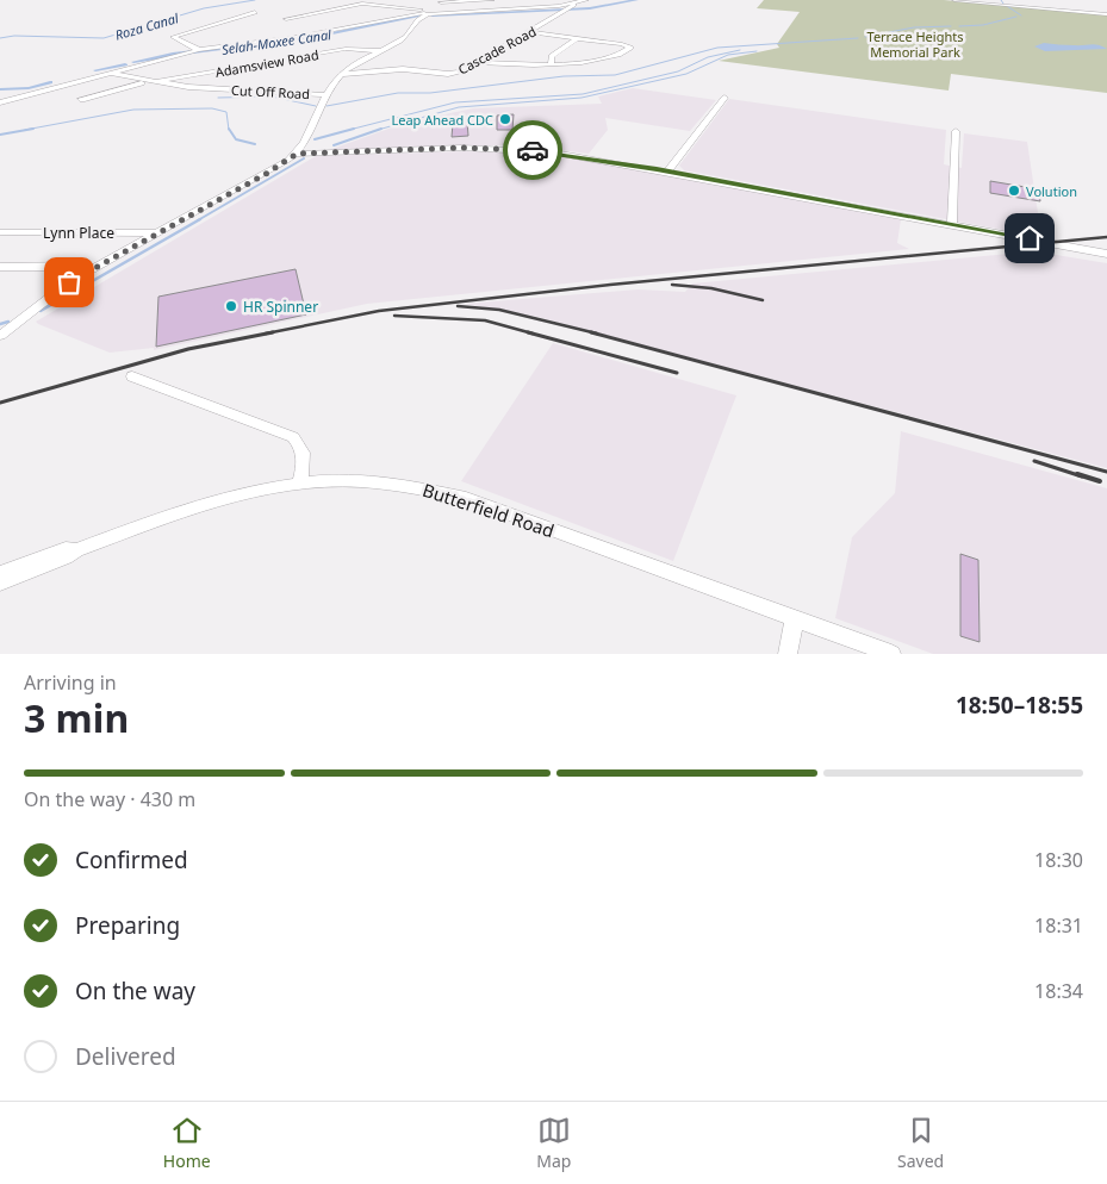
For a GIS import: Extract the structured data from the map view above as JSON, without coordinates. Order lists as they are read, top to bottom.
{
  "streets": {
    "street": [
      "Cascade Road",
      "Adamsview Road",
      "Cut Off Road",
      "Lynn Place",
      "Butterfield Road"
    ]
  },
  "crossings": [
    ["Adamsview Road", "Cut Off Road"]
  ],
  "water": ["Roza Canal", "Selah-Moxee Canal"],
  "parks": ["Terrace Heights Memorial Park"],
  "places": ["Leap Ahead CDC", "Volution", "HR Spinner"],
  "page": {
    "heading": ["3 min", "Arriving in", "18:50–18:55"],
    "bar": "On the way · 430 m",
    "list": [
      ["Confirmed", "18:30"],
      ["Preparing", "18:31"],
      ["On the way", "18:34"],
      "Delivered"
    ],
    "tabs": ["Home", "Map", "Saved"]
  }
}
